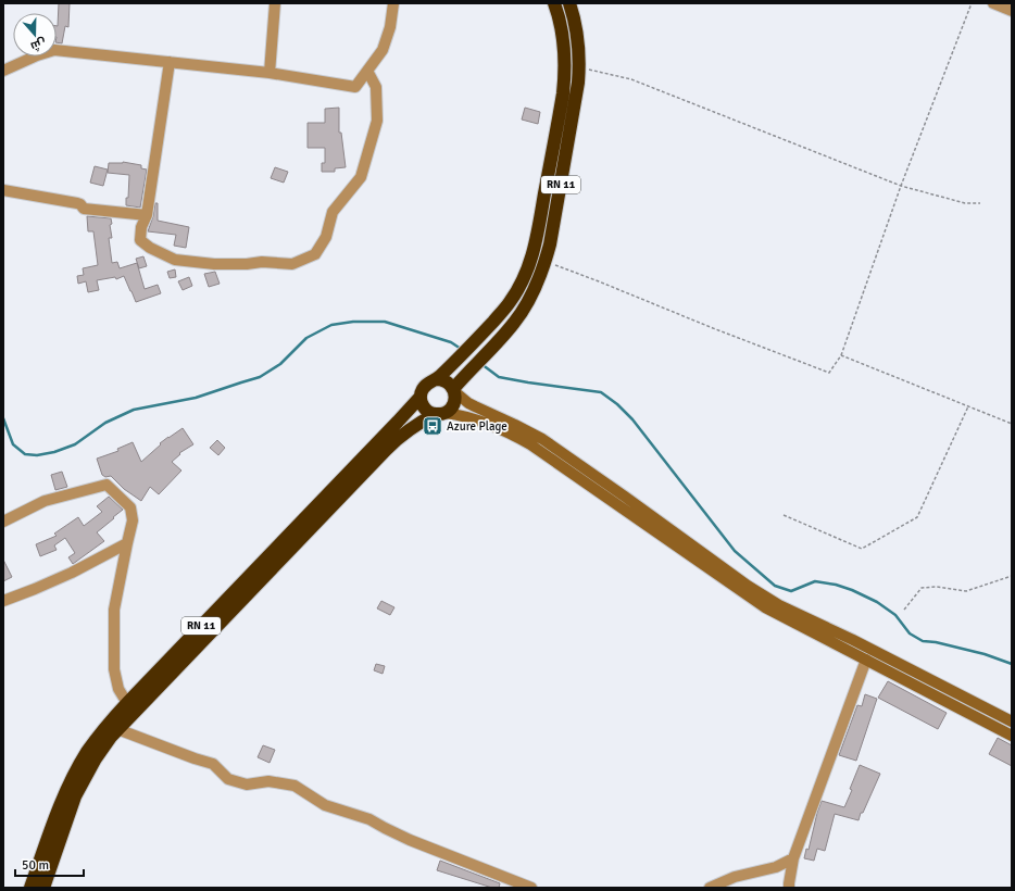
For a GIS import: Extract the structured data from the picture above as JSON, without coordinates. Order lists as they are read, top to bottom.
{
  "streets": {
    "highway": ["RN 11"]
  },
  "places": {
    "bus stop": ["Azure Plage"]
  },
  "scale_bar": "50 m",
  "north": "bottom"
}
